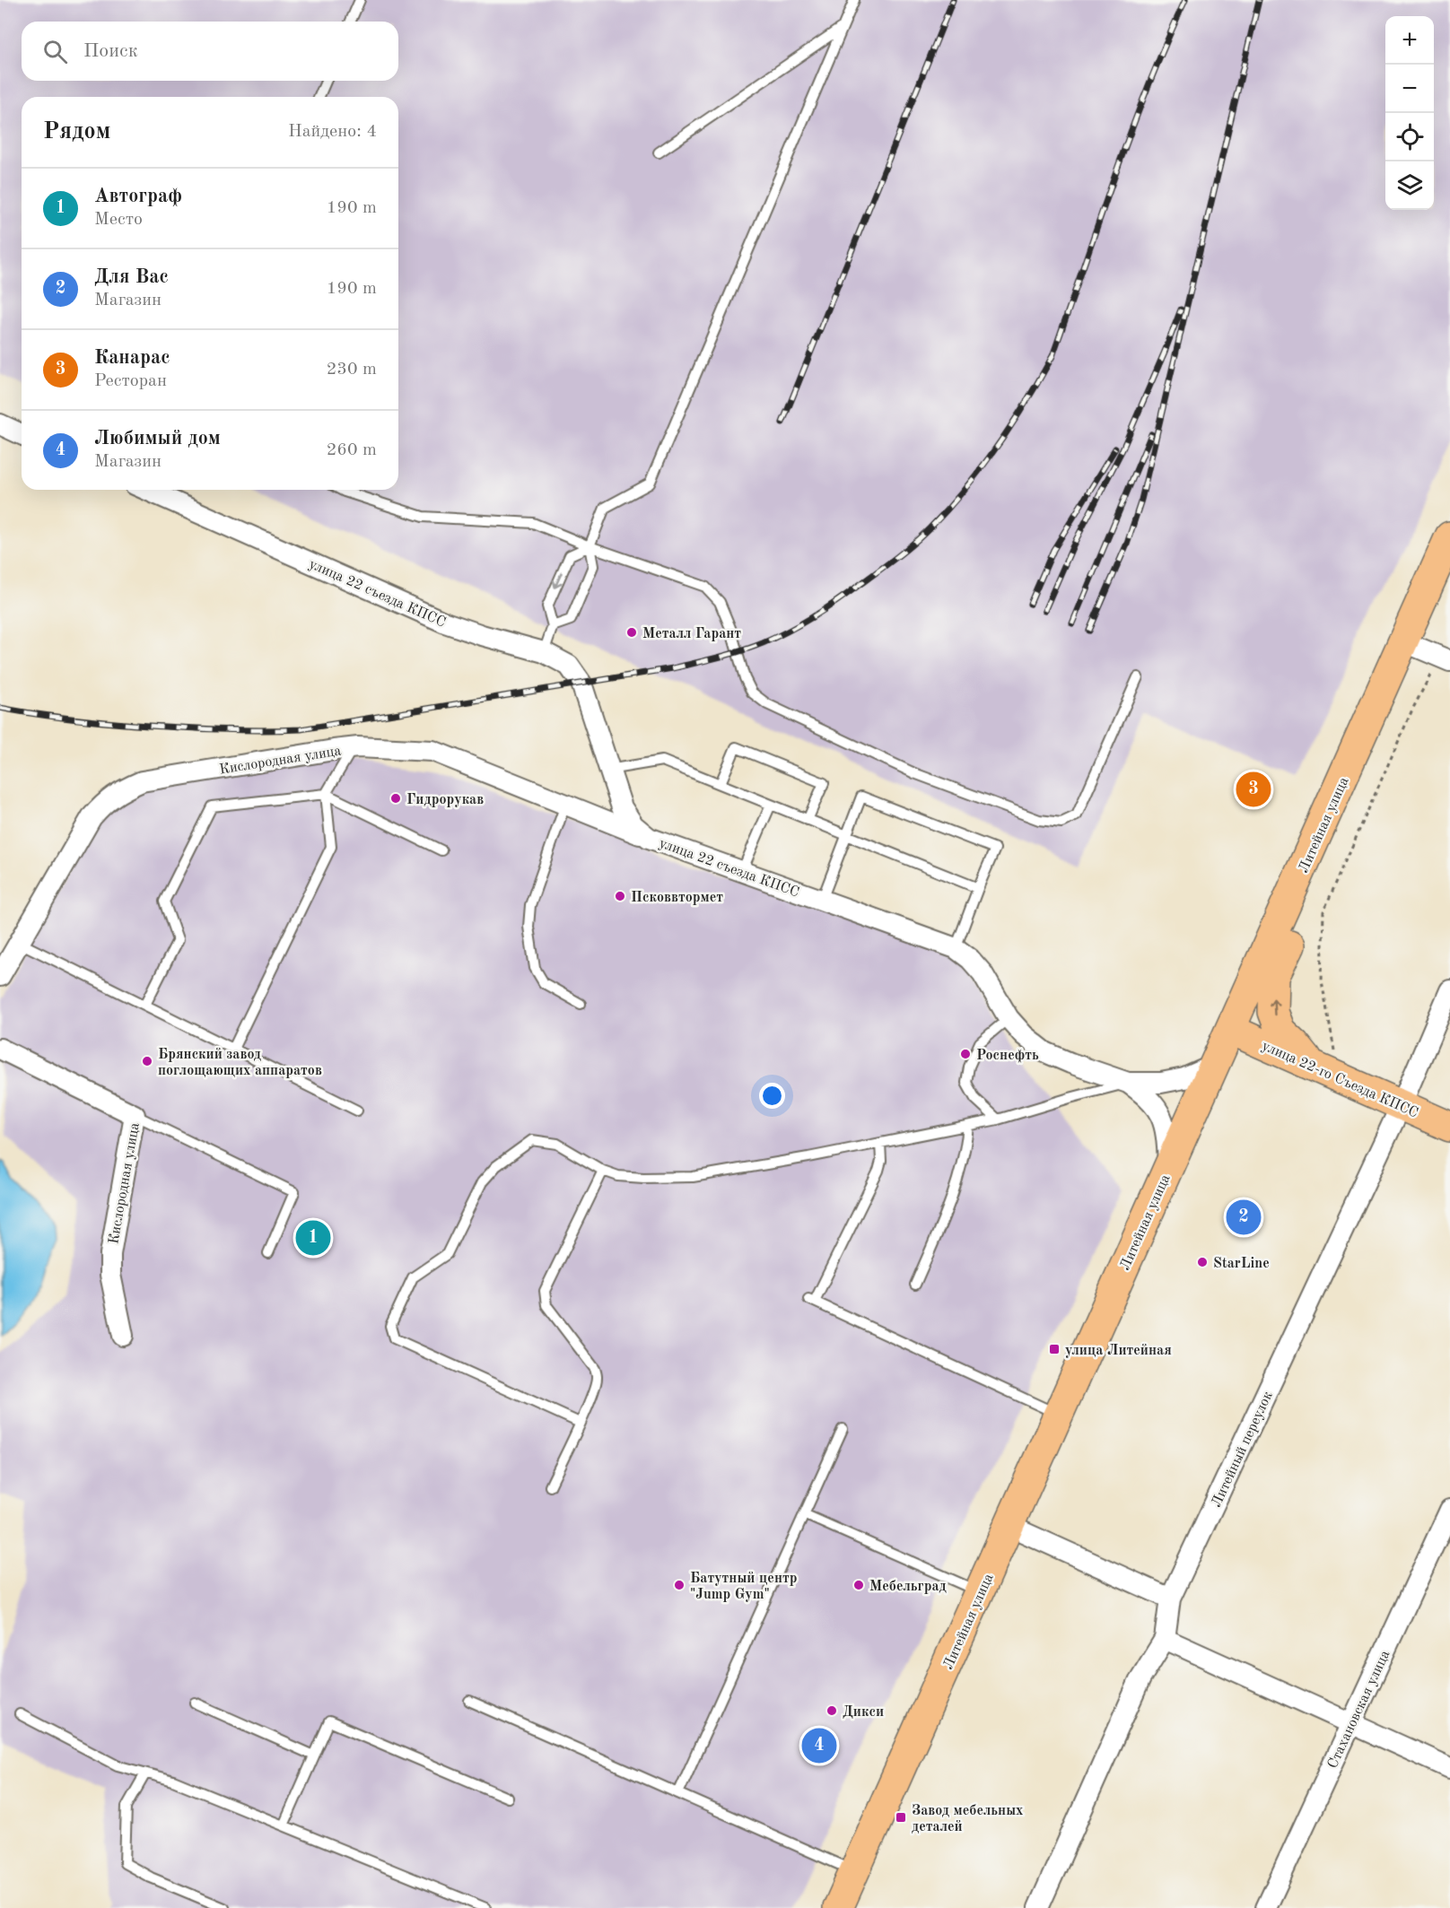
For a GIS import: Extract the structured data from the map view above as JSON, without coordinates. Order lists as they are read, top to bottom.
{
  "streets": {
    "main road": ["Литейная улица", "улица 22-го Съезда КПСС"],
    "street": [
      "улица 22 съезда КПСС",
      "Кислородная улица",
      "Литейный переулок",
      "Стахановская улица"
    ]
  },
  "crossings": [
    ["улица 22 съезда КПСС", "Кислородная улица"],
    ["улица 22 съезда КПСС", "Литейная улица"],
    ["Литейная улица", "улица 22-го Съезда КПСС"],
    ["улица 22-го Съезда КПСС", "Литейный переулок"]
  ],
  "places": {
    "other": [
      "Металл Гарант",
      "Гидрорукав",
      "Псковвтормет",
      "Роснефть",
      "Брянский завод поглощающих аппаратов",
      "StarLine",
      "Батутный центр \"Jump Gym\"",
      "Мебельград",
      "Дикси"
    ],
    "transit": ["улица Литейная", "Завод мебельных деталей"]
  },
  "page": {
    "map_buttons": ["+", "−"],
    "search": "Поиск",
    "heading": ["Рядом", "Найдено: 4"],
    "list": [
      {
        "mark": "1",
        "name": "Автограф",
        "note": "Место",
        "value": "190 m"
      },
      {
        "mark": "2",
        "name": "Для Вас",
        "note": "Магазин",
        "value": "190 m"
      },
      {
        "mark": "3",
        "name": "Канарас",
        "note": "Ресторан",
        "value": "230 m"
      },
      {
        "mark": "4",
        "name": "Любимый дом",
        "note": "Магазин",
        "value": "260 m"
      }
    ],
    "pins": [
      "3",
      "2",
      "1",
      "4"
    ]
  }
}
